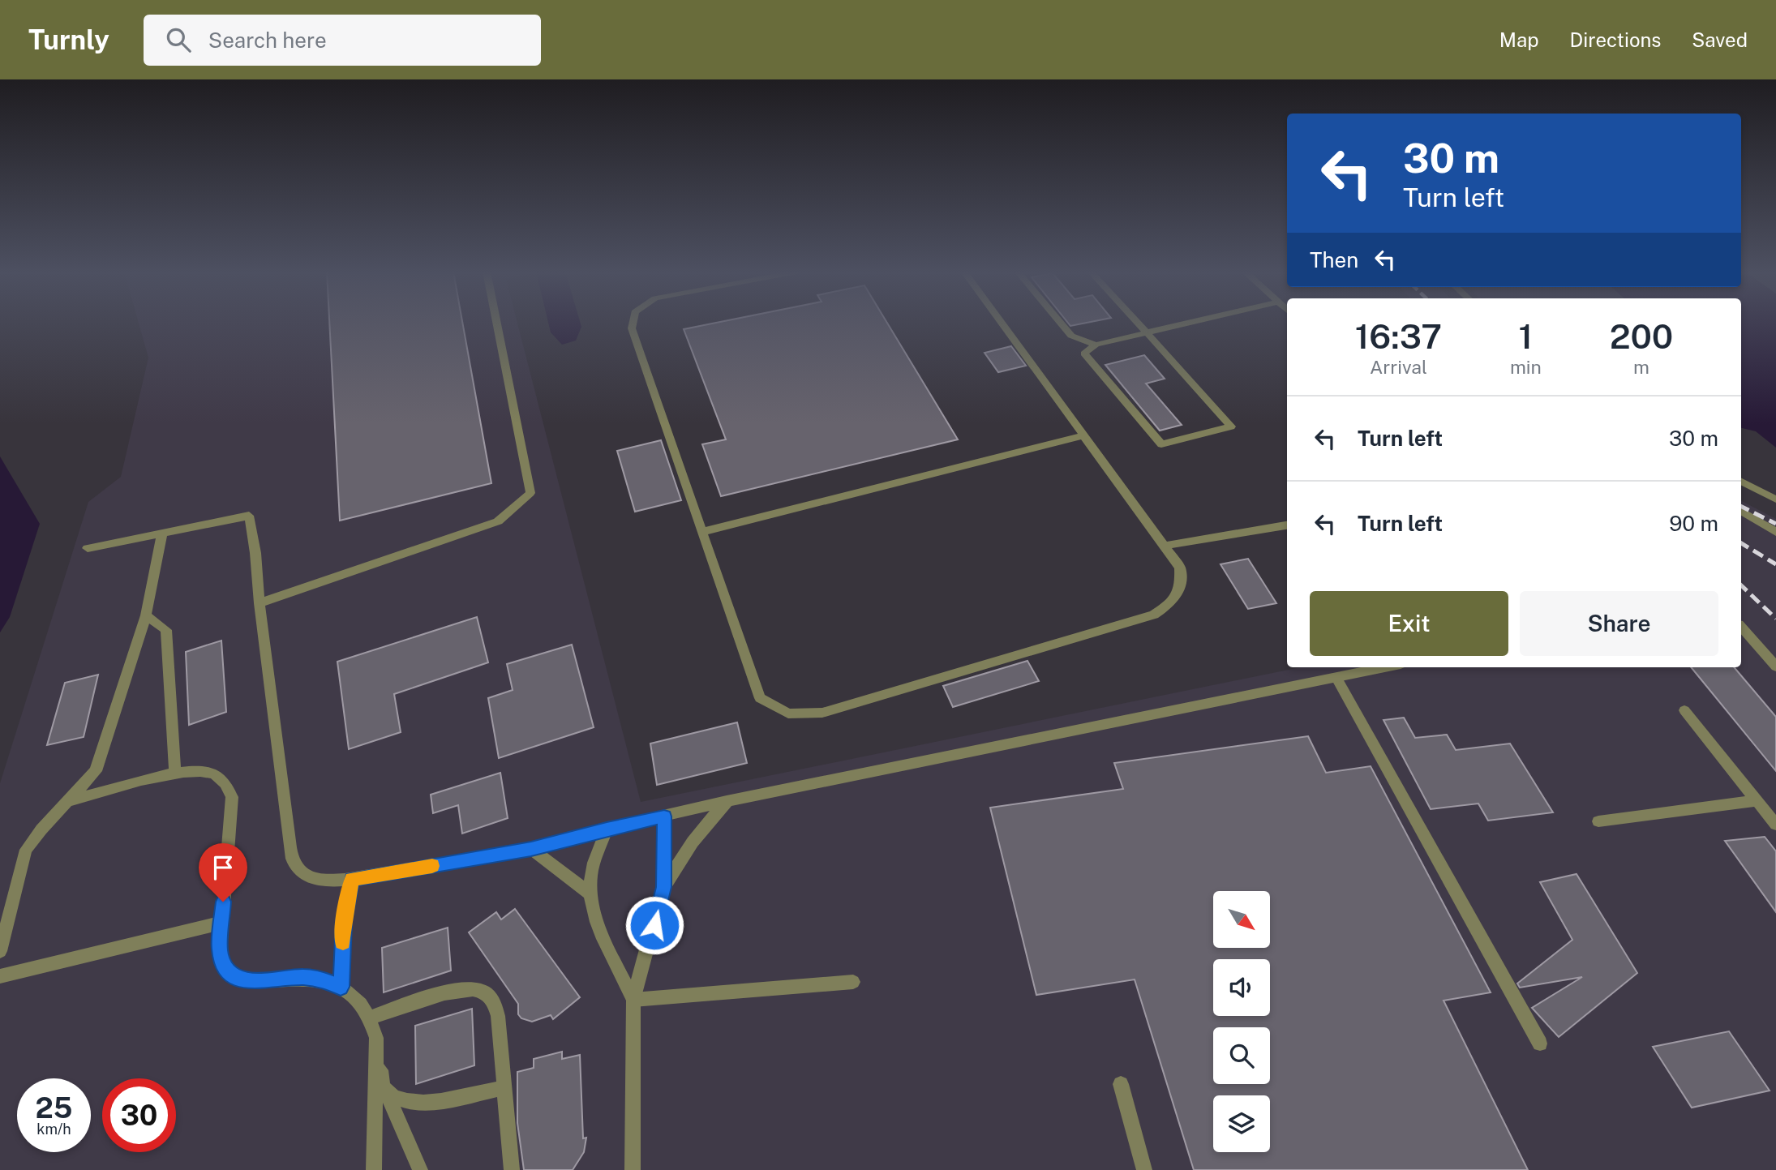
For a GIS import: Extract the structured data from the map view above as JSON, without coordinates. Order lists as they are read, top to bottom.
{
  "north": "bottom right",
  "page": {
    "header": "Turnly",
    "search": "Search here",
    "nav": ["Map", "Directions", "Saved"],
    "turn": ["30 m", "Turn left"],
    "then": "Then",
    "eta": [
      "16:37",
      "Arrival",
      "1",
      "min",
      "200",
      "m"
    ],
    "list": [
      {
        "name": "Turn left",
        "value": "30 m"
      },
      {
        "name": "Turn left",
        "value": "90 m"
      }
    ],
    "buttons": ["Exit", "Share"],
    "speed": "25 km/h",
    "limit": "30"
  }
}
